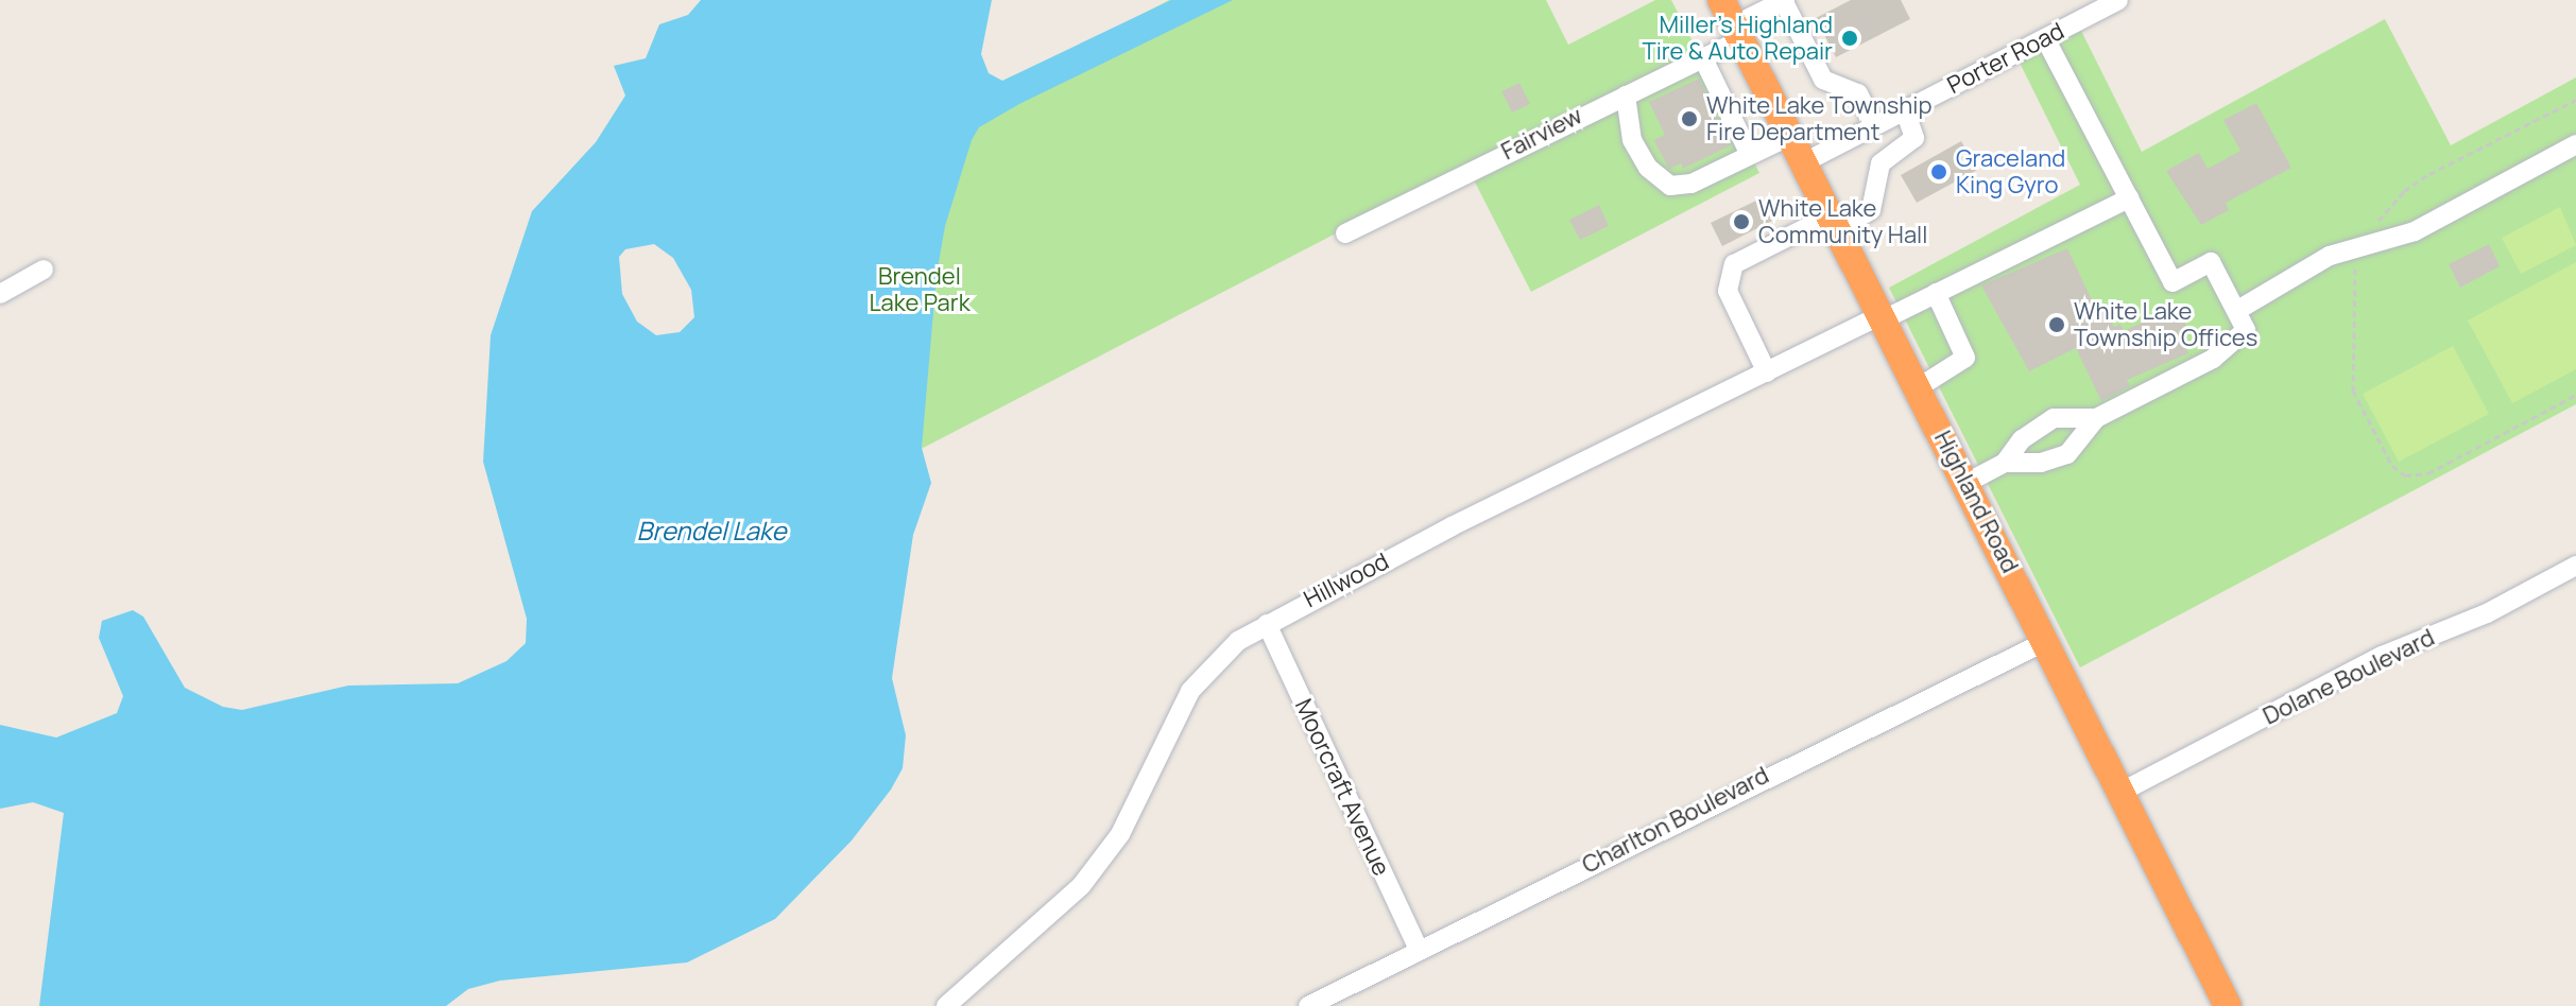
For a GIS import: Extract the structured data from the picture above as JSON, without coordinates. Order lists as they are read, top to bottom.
{
  "streets": {
    "highway": ["Highland Road"],
    "street": [
      "Porter Road",
      "Fairview",
      "Hillwood",
      "Dolane Boulevard",
      "Moorcraft Avenue",
      "Charlton Boulevard"
    ]
  },
  "crossings": [
    ["Porter Road", "Highland Road"],
    ["Fairview", "Highland Road"],
    ["Highland Road", "Hillwood"],
    ["Highland Road", "Dolane Boulevard"],
    ["Highland Road", "Charlton Boulevard"],
    ["Hillwood", "Moorcraft Avenue"],
    ["Moorcraft Avenue", "Charlton Boulevard"]
  ],
  "water": ["Brendel Lake"],
  "parks": ["Brendel Lake Park"],
  "places": [
    "Miller's Highland Tire & Auto Repair",
    "White Lake Township Fire Department",
    "Graceland King Gyro",
    "White Lake Community Hall",
    "White Lake Township Offices"
  ]
}
